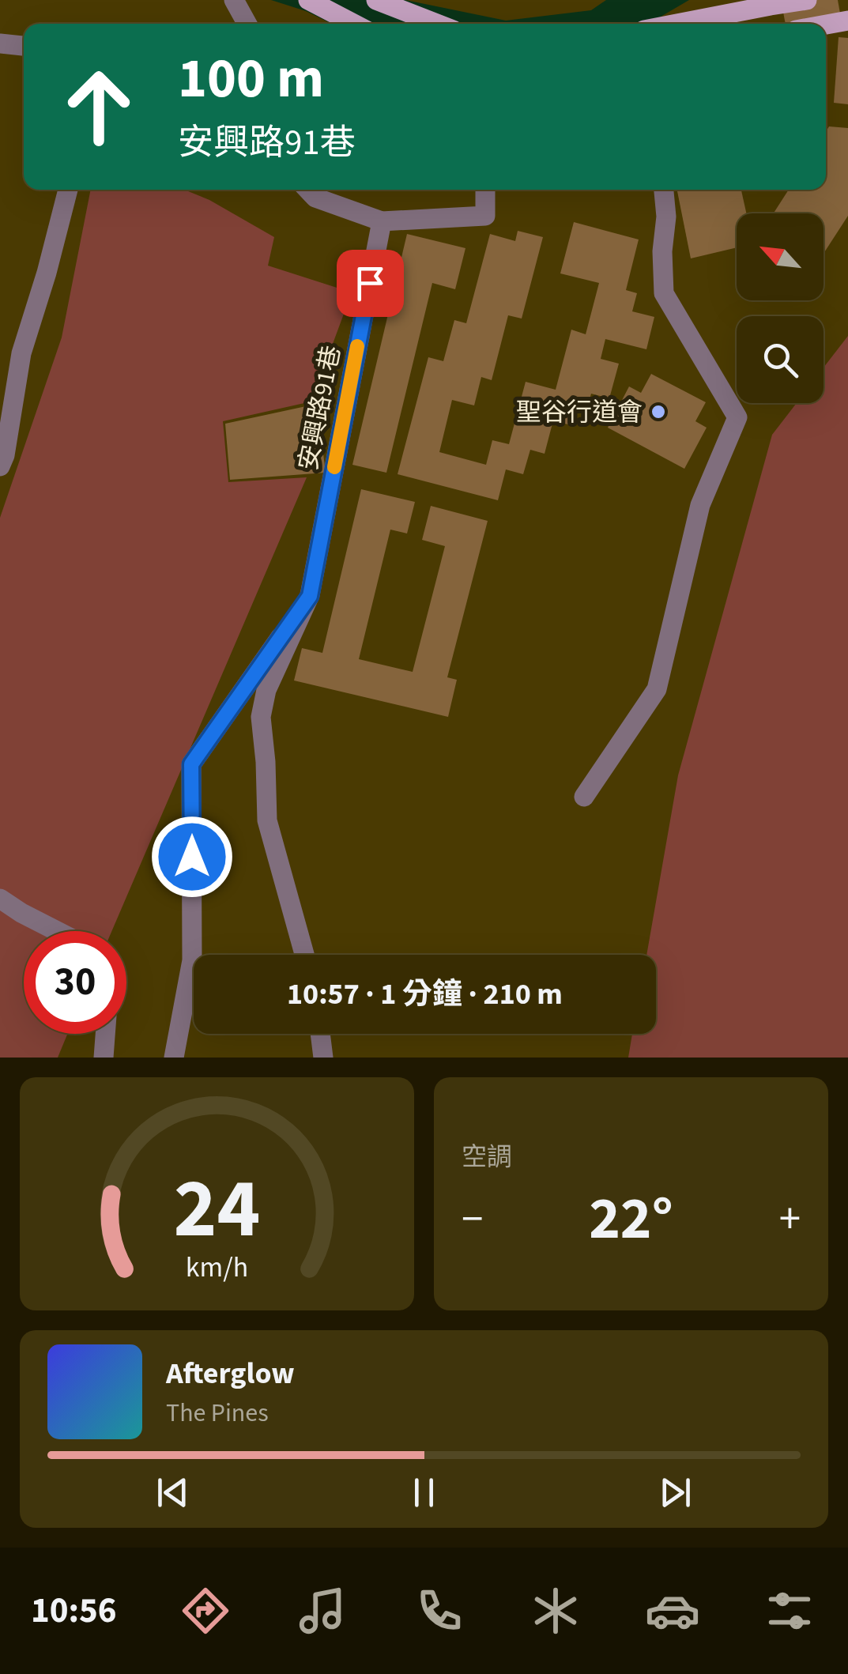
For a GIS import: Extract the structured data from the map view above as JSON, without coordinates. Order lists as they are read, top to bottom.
{
  "streets": {
    "street": ["安興路91巷"]
  },
  "places": ["聖谷行道會"],
  "north": "top left",
  "page": {
    "turn": ["100 m", "安興路91巷"],
    "limit": "30",
    "trip": "10:57 · 1 分鐘 · 210 m",
    "tile": "空調",
    "heat": ["−", "22°", "+"],
    "song": ["Afterglow", "The Pines"],
    "tabs": "10:56",
    "gauge": ["24", "km/h"]
  }
}
